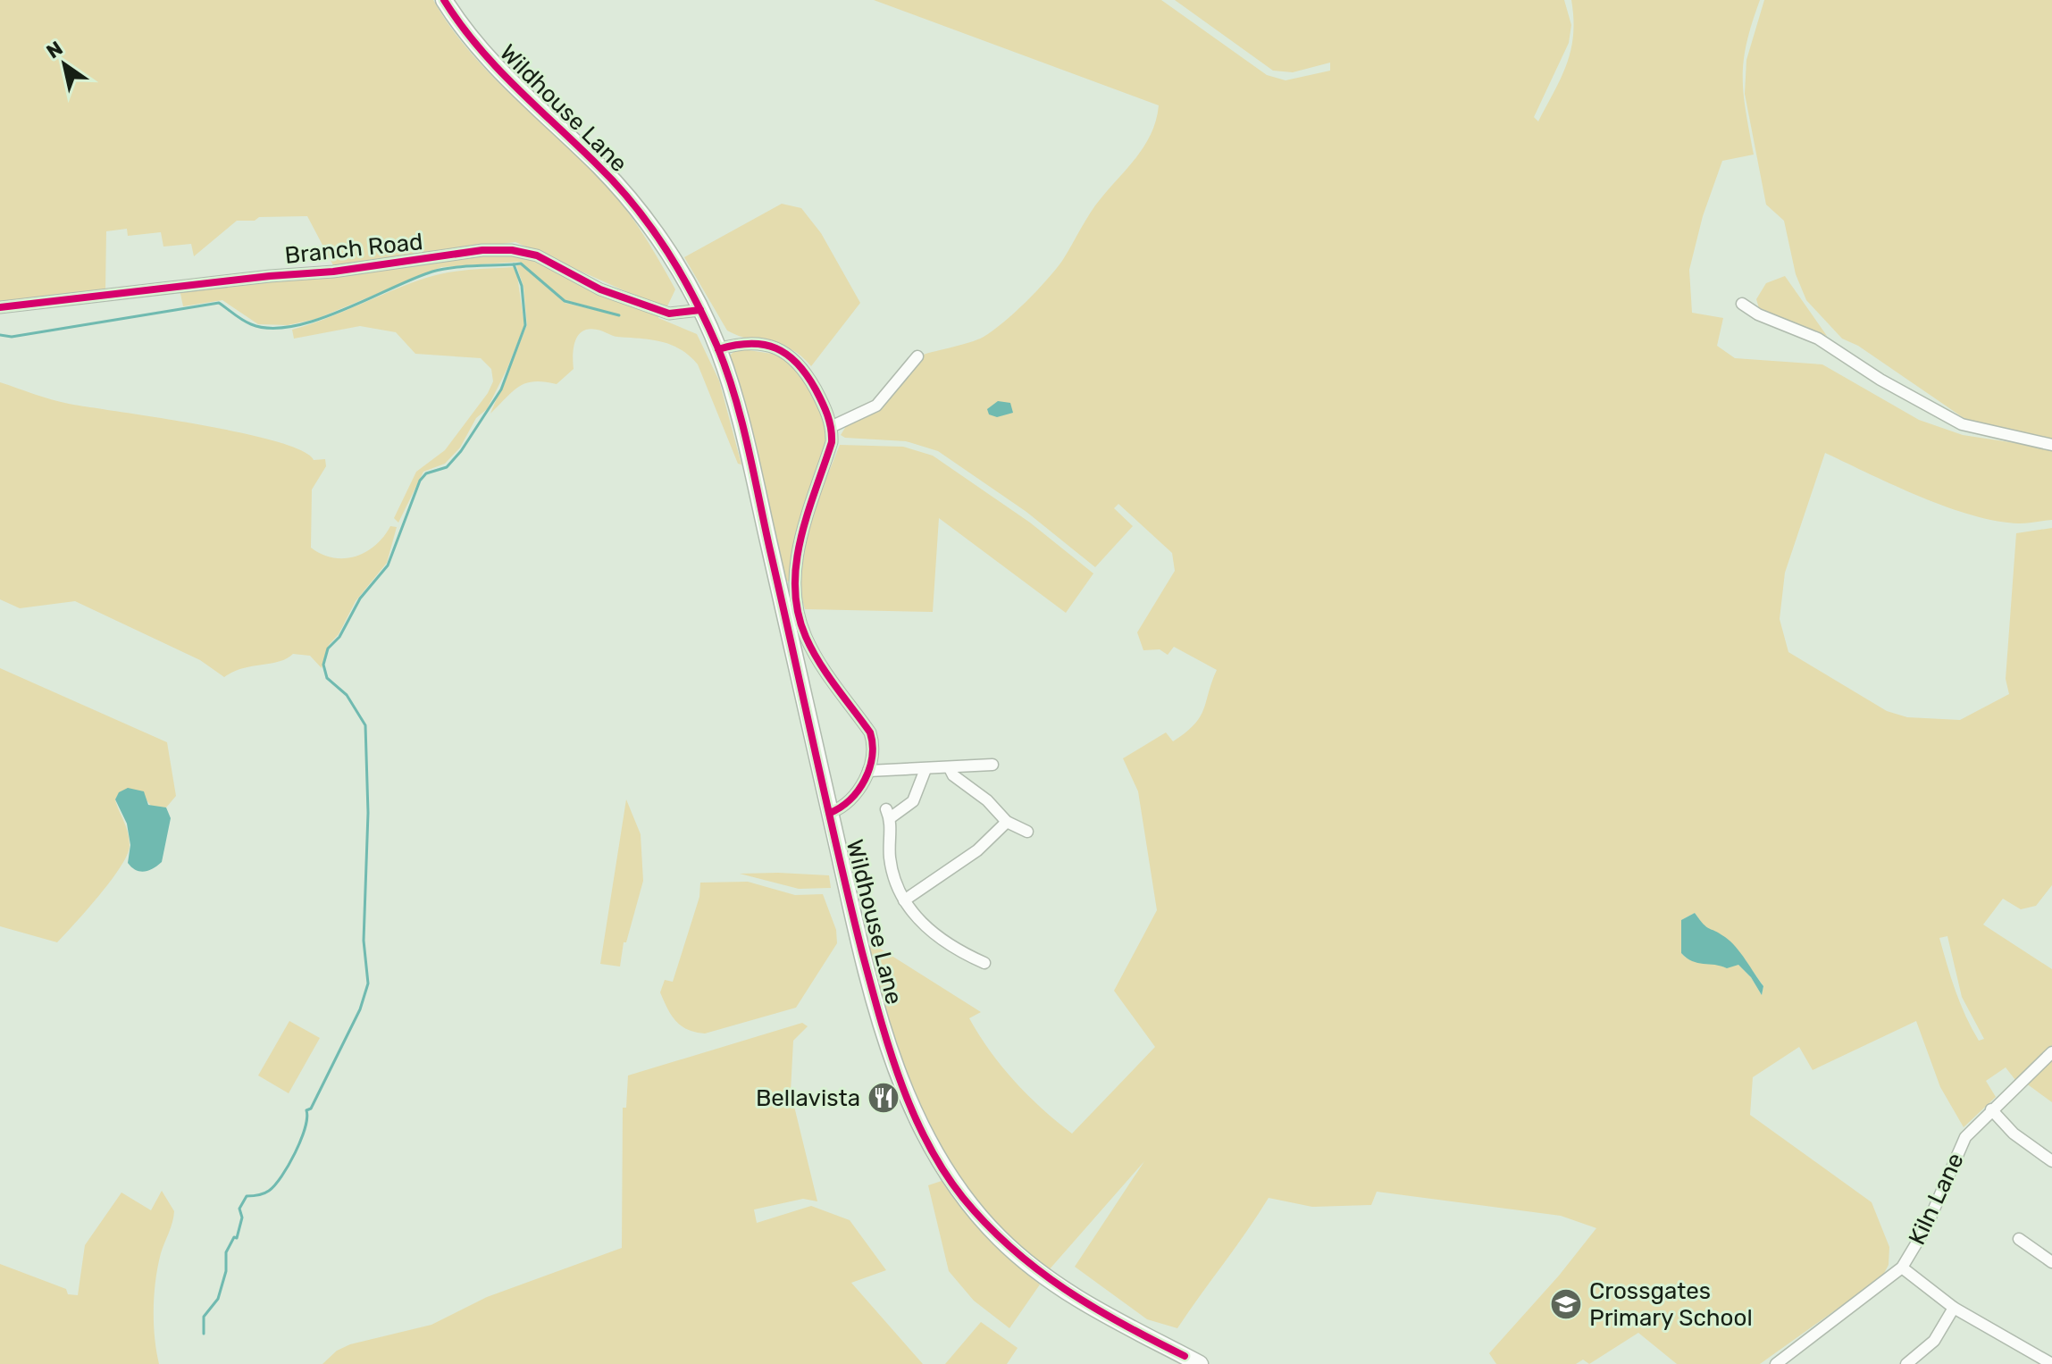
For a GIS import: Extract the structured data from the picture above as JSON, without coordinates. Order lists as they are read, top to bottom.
{
  "streets": {
    "main road": ["Wildhouse Lane"],
    "street": ["Branch Road", "Kiln Lane"]
  },
  "crossings": [
    ["Wildhouse Lane", "Branch Road"]
  ],
  "places": {
    "restaurant": ["Bellavista"],
    "school or university": ["Crossgates Primary School"]
  },
  "north": "top left"
}
